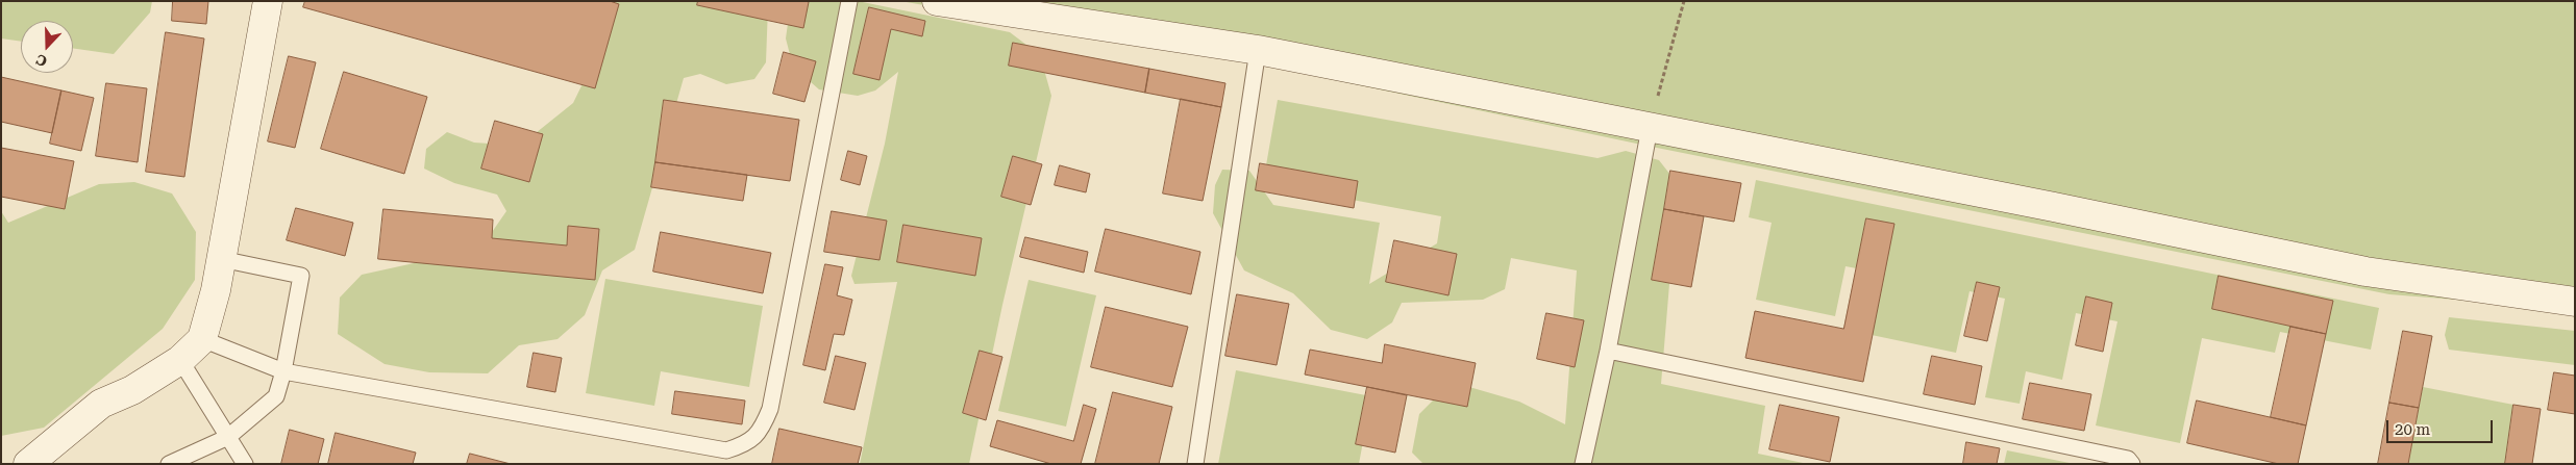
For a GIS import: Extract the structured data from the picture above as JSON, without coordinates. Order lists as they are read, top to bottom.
{
  "scale_bar": "20 m",
  "north": "bottom"
}
